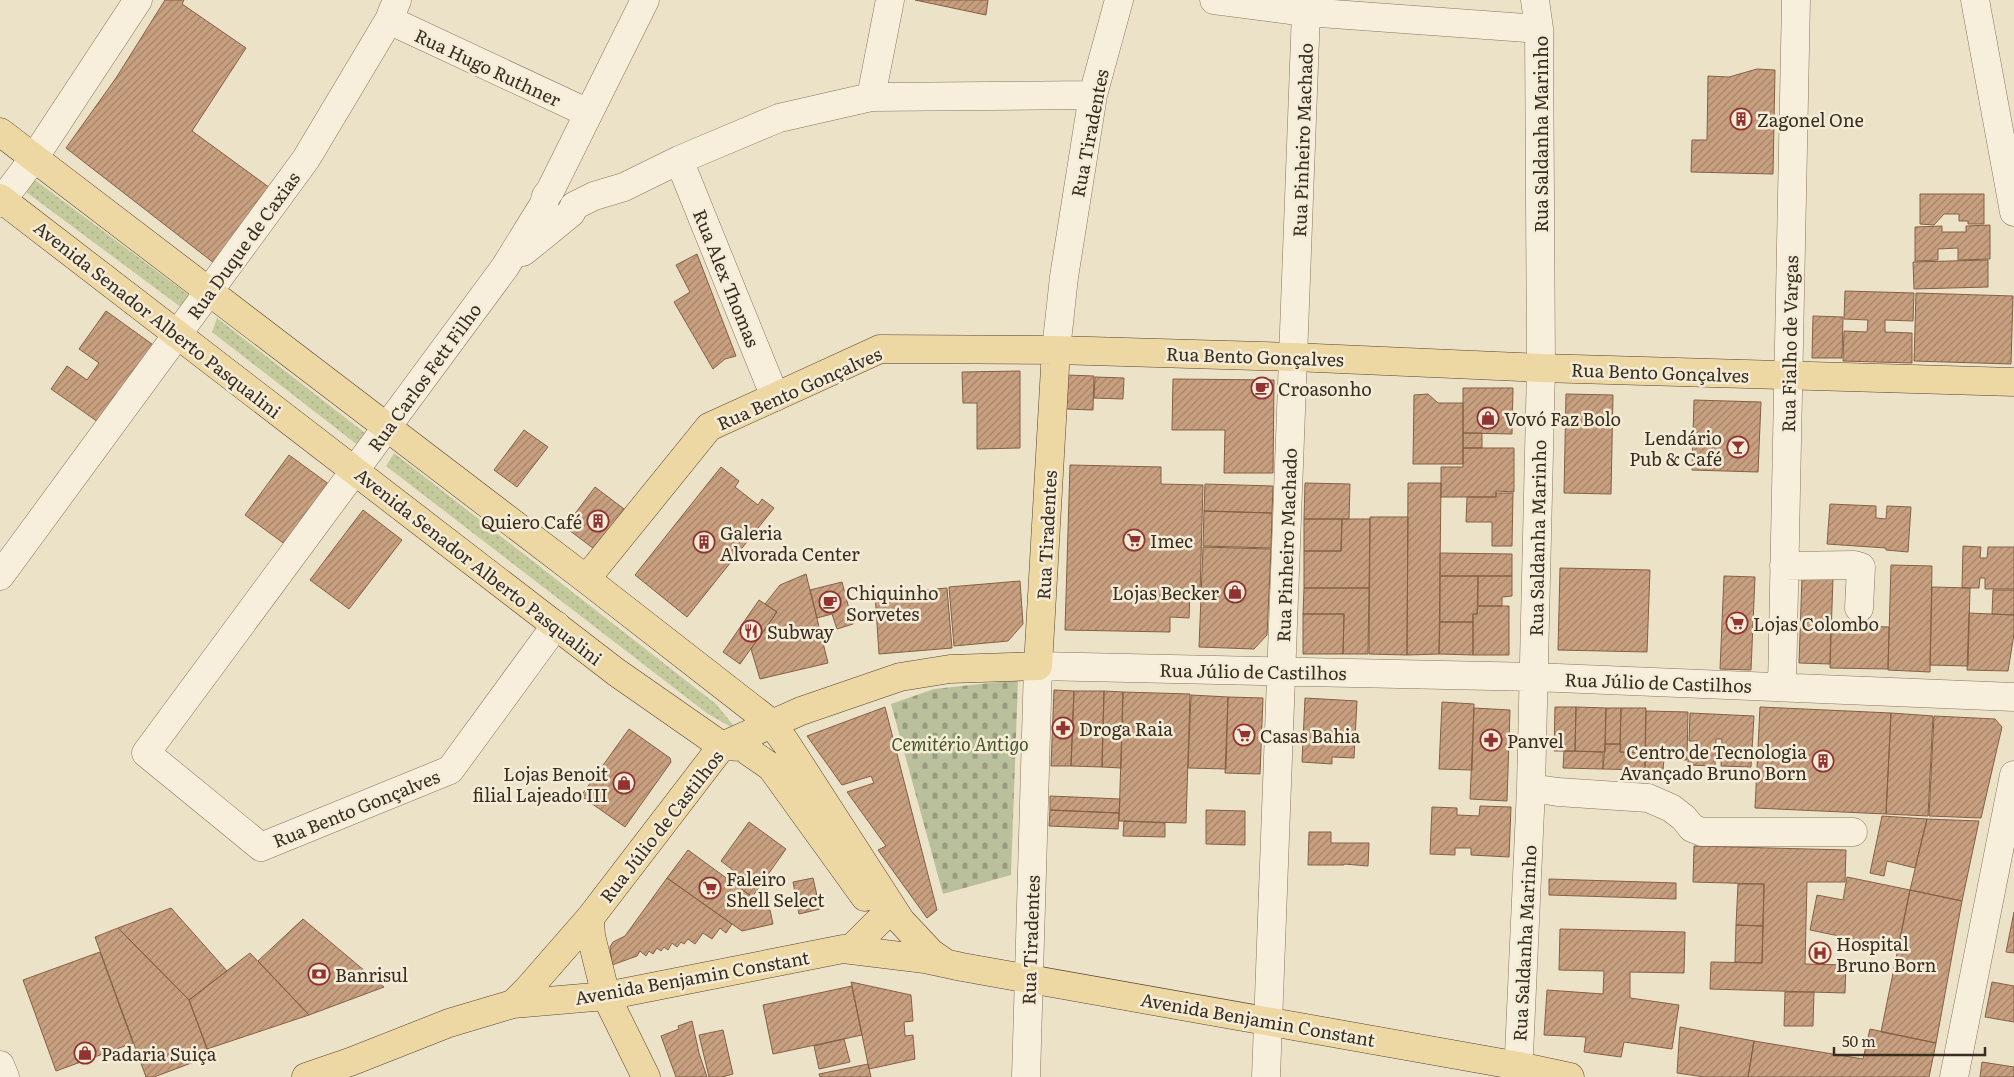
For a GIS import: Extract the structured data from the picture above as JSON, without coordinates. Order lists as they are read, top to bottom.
{
  "streets": {
    "main road": [
      "Rua Tiradentes",
      "Avenida Senador Alberto Pasqualini",
      "Rua Bento Gonçalves",
      "Rua Júlio de Castilhos",
      "Avenida Benjamin Constant"
    ],
    "street": [
      "Rua Hugo Ruthner",
      "Rua Saldanha Marinho",
      "Rua Pinheiro Machado",
      "Rua Duque de Caxias",
      "Rua Alex Thomas",
      "Rua Fialho de Vargas",
      "Rua Carlos Fett Filho"
    ]
  },
  "crossings": [
    ["Rua Hugo Ruthner", "Rua Duque de Caxias"],
    ["Rua Tiradentes", "Rua Bento Gonçalves"],
    ["Rua Tiradentes", "Rua Júlio de Castilhos"],
    ["Rua Tiradentes", "Avenida Benjamin Constant"],
    ["Rua Saldanha Marinho", "Rua Bento Gonçalves"],
    ["Rua Saldanha Marinho", "Rua Júlio de Castilhos"],
    ["Rua Saldanha Marinho", "Avenida Benjamin Constant"],
    ["Rua Pinheiro Machado", "Rua Bento Gonçalves"],
    ["Rua Pinheiro Machado", "Rua Júlio de Castilhos"],
    ["Rua Pinheiro Machado", "Avenida Benjamin Constant"],
    ["Rua Duque de Caxias", "Avenida Senador Alberto Pasqualini"],
    ["Rua Alex Thomas", "Rua Bento Gonçalves"],
    ["Avenida Senador Alberto Pasqualini", "Rua Bento Gonçalves"],
    ["Avenida Senador Alberto Pasqualini", "Rua Carlos Fett Filho"],
    ["Avenida Senador Alberto Pasqualini", "Rua Júlio de Castilhos"],
    ["Avenida Senador Alberto Pasqualini", "Avenida Benjamin Constant"],
    ["Rua Fialho de Vargas", "Rua Bento Gonçalves"],
    ["Rua Fialho de Vargas", "Rua Júlio de Castilhos"],
    ["Rua Bento Gonçalves", "Rua Carlos Fett Filho"],
    ["Rua Júlio de Castilhos", "Avenida Benjamin Constant"]
  ],
  "parks": ["Cemitério Antigo"],
  "places": {
    "building": [
      "Zagonel One",
      "Quiero Café",
      "Galeria Alvorada Center",
      "Centro de Tecnologia Avançado Bruno Born"
    ],
    "cafe": ["Croasonho", "Chiquinho Sorvetes"],
    "shop": [
      "Vovó Faz Bolo",
      "Lojas Becker",
      "Lojas Benoit filial Lajeado III",
      "Padaria Suiça"
    ],
    "bar": ["Lendário Pub & Café"],
    "supermarket": [
      "Imec",
      "Lojas Colombo",
      "Casas Bahia",
      "Faleiro Shell Select"
    ],
    "restaurant": ["Subway"],
    "pharmacy": ["Droga Raia", "Panvel"],
    "hospital": ["Hospital Bruno Born"],
    "bank": ["Banrisul"]
  },
  "scale_bar": "50 m"
}
